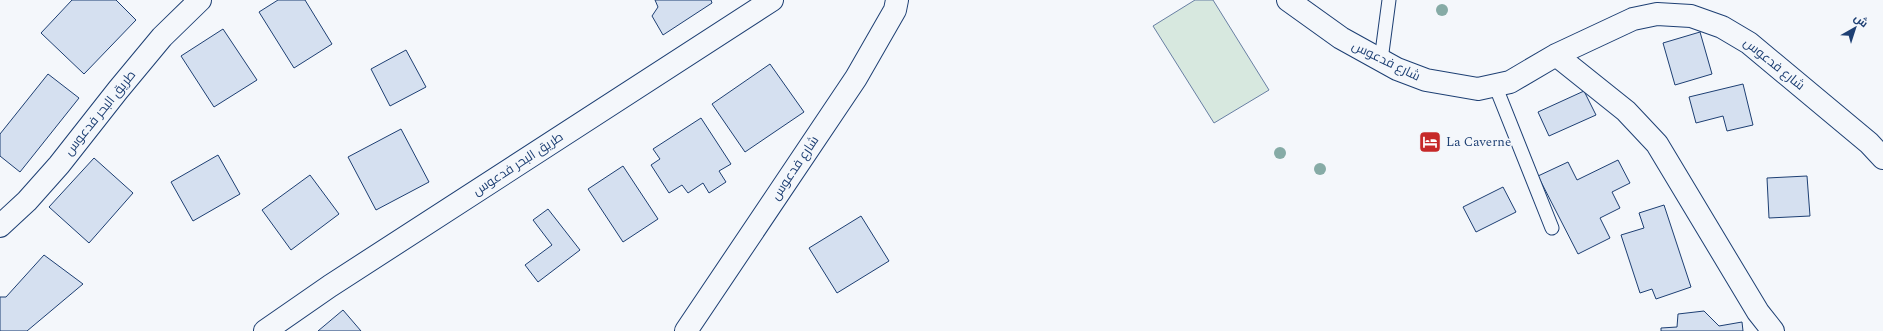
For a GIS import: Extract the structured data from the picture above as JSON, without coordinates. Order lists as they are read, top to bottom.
{
  "streets": {
    "street": ["شارع فدعوس", "طريق البحر فدعوس"]
  },
  "places": {
    "hotel": ["La Caverne"]
  },
  "north": "top right"
}
